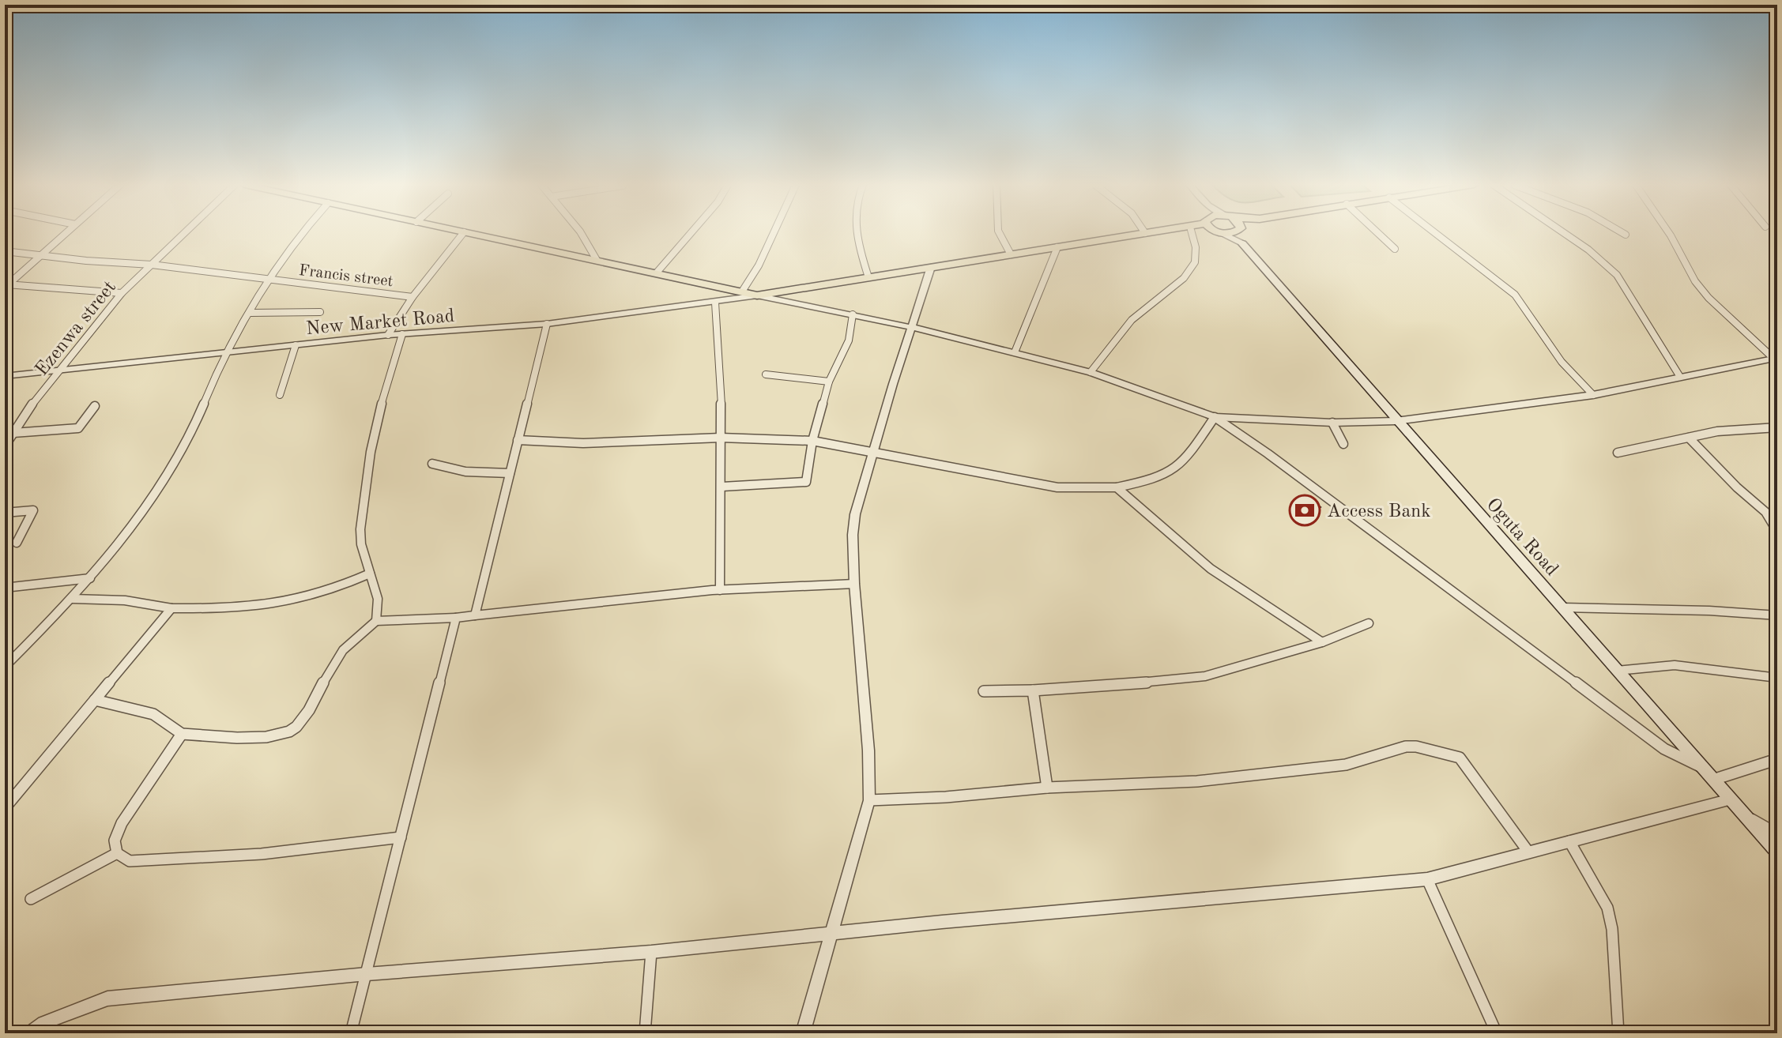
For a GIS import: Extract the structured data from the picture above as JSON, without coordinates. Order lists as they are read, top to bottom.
{
  "streets": {
    "main road": ["Oguta Road"],
    "street": ["Francis street", "New Market Road", "Ezenwa street"]
  },
  "crossings": [
    ["Francis street", "New Market Road"],
    ["Francis street", "Ezenwa street"],
    ["New Market Road", "Ezenwa street"]
  ],
  "places": {
    "bank": ["Access Bank"]
  }
}
